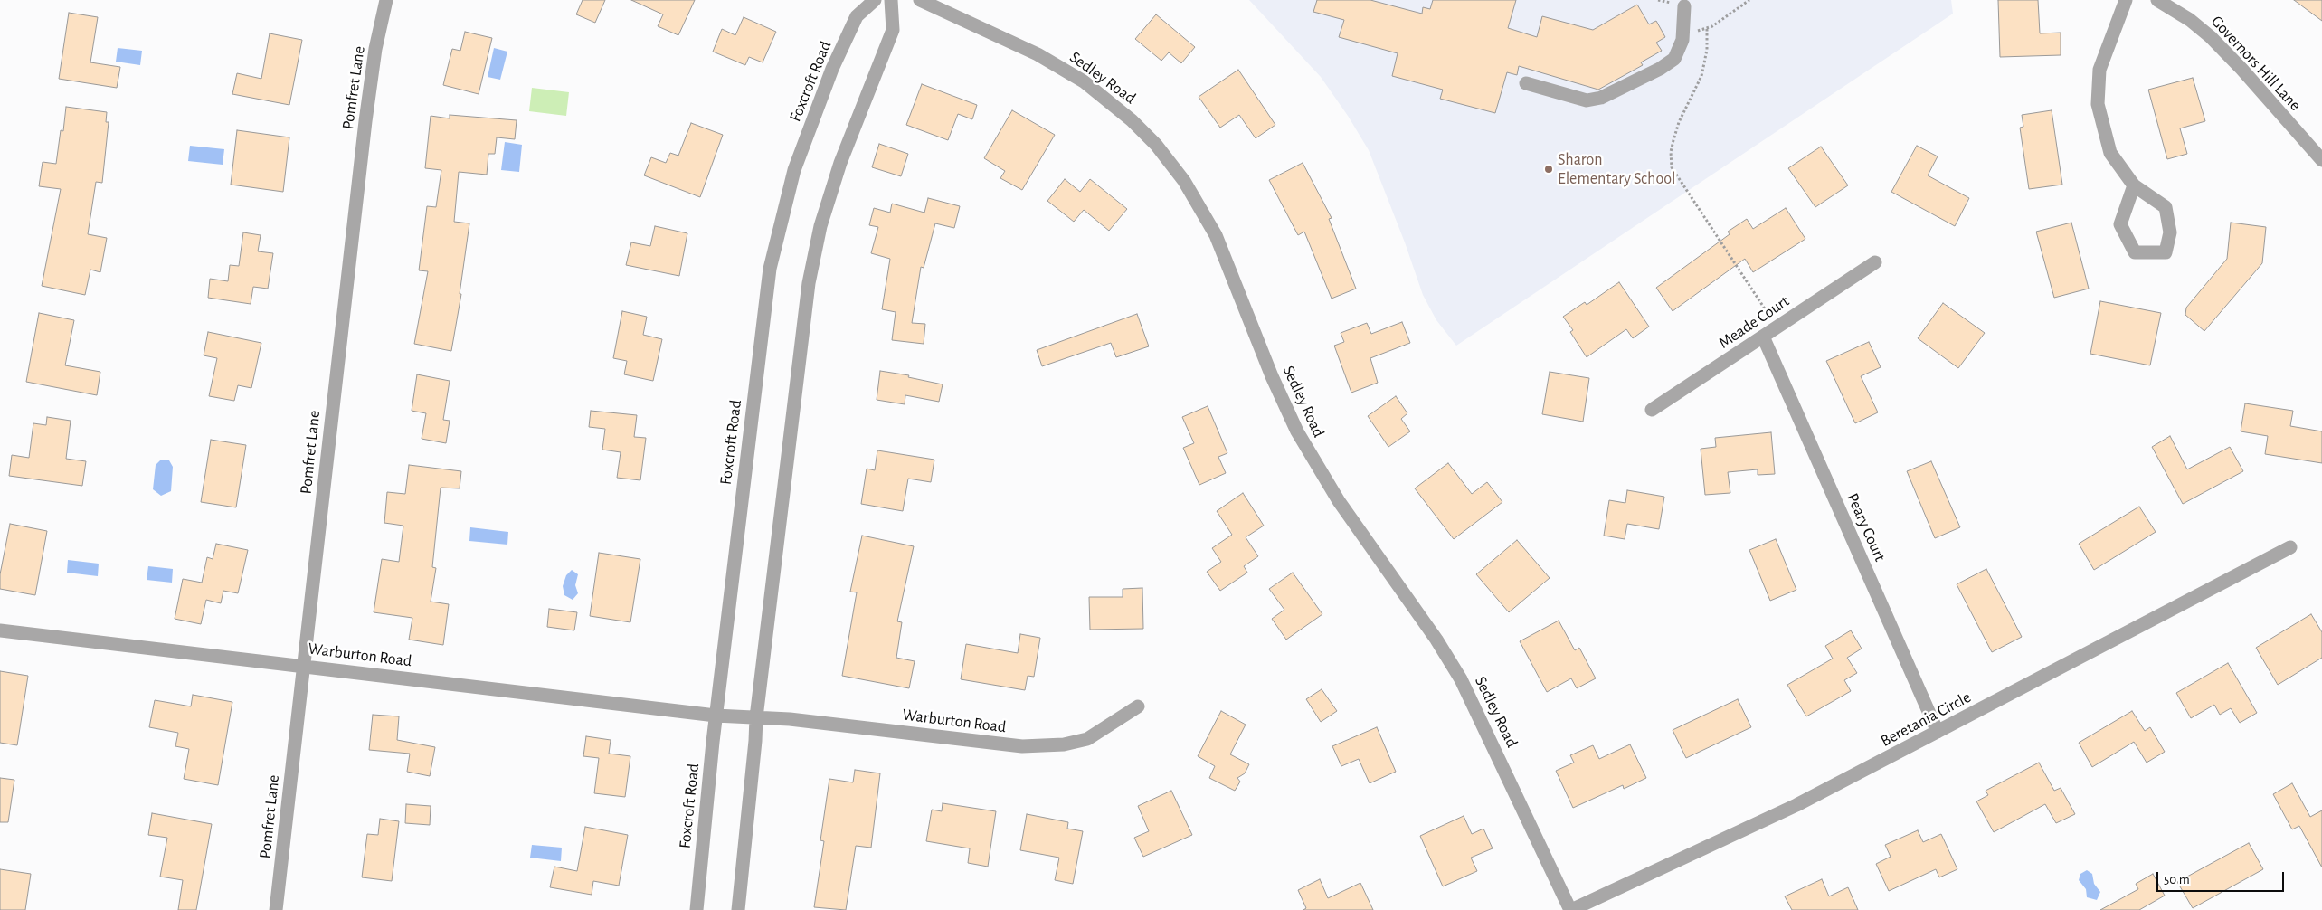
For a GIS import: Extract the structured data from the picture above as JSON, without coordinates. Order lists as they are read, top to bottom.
{
  "streets": {
    "street": [
      "Governors Hill Lane",
      "Sedley Road",
      "Foxcroft Road",
      "Pomfret Lane",
      "Meade Court",
      "Peary Court",
      "Warburton Road",
      "Beretania Circle"
    ]
  },
  "crossings": [
    ["Sedley Road", "Beretania Circle"],
    ["Foxcroft Road", "Warburton Road"],
    ["Pomfret Lane", "Warburton Road"],
    ["Meade Court", "Peary Court"],
    ["Peary Court", "Beretania Circle"]
  ],
  "places": ["Sharon Elementary School"],
  "scale_bar": "50 m"
}
